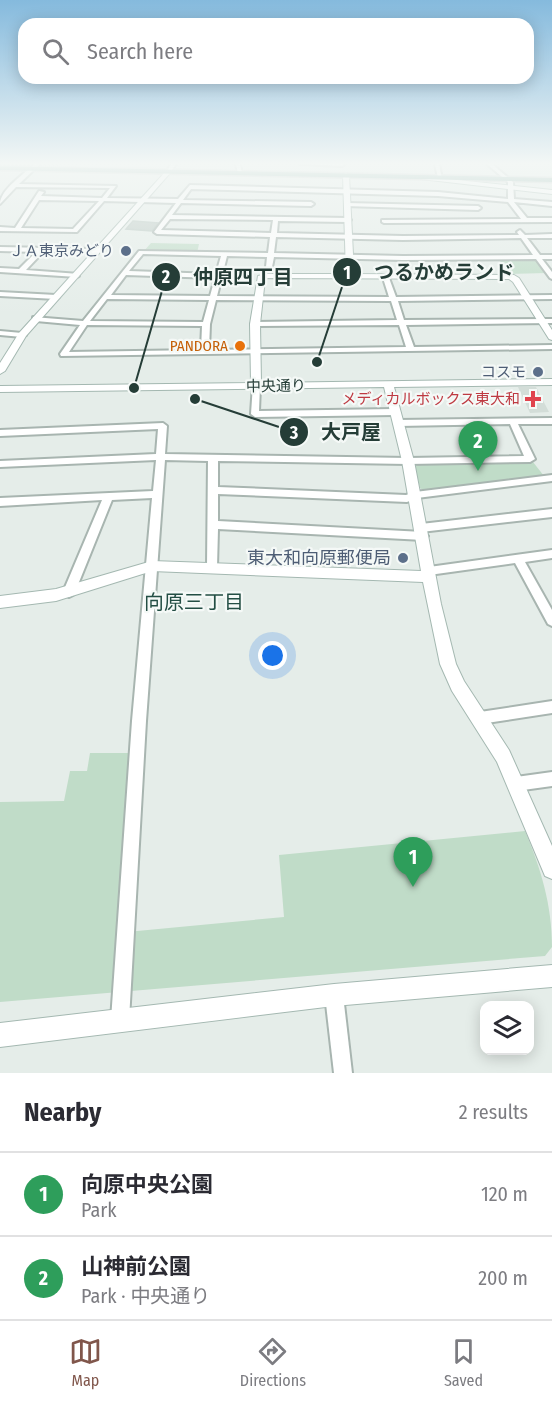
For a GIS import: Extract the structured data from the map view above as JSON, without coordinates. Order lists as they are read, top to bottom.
{
  "streets": {
    "street": ["中央通り"]
  },
  "districts": ["向原三丁目"],
  "places": {
    "other": [
      "ＪＡ東京みどり",
      "PANDORA",
      "つるかめランド",
      "コスモ",
      "仲原四丁目",
      "大戸屋",
      "東大和向原郵便局"
    ],
    "health": ["メディカルボックス東大和"]
  },
  "page": {
    "search": "Search here",
    "pins": ["2", "1"],
    "heading": ["Nearby", "2 results"],
    "list": [
      {
        "mark": "1",
        "name": "向原中央公園",
        "note": "Park",
        "value": "120 m"
      },
      {
        "mark": "2",
        "name": "山神前公園",
        "note": "Park · 中央通り",
        "value": "200 m"
      }
    ],
    "nav": ["Map", "Directions", "Saved"]
  }
}
